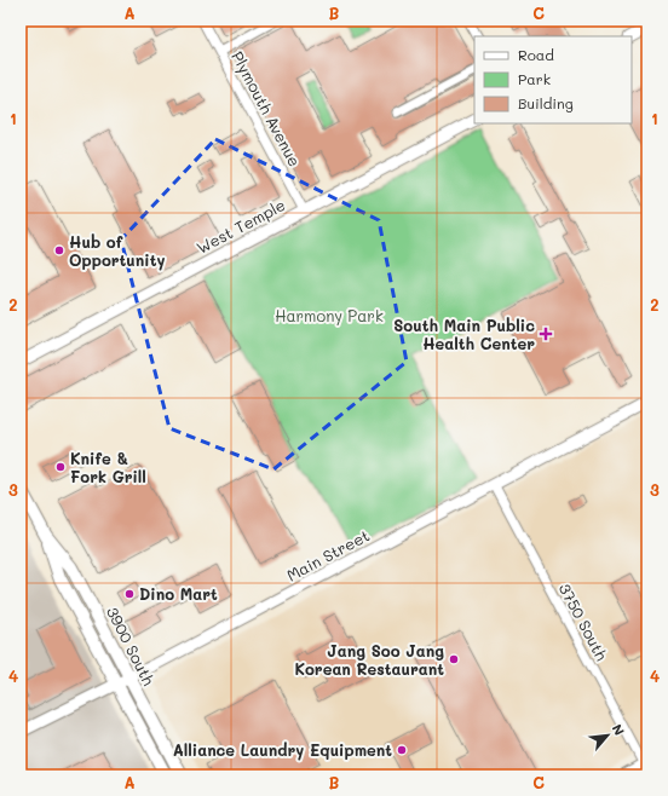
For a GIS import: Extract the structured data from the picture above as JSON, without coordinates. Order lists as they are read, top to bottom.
{
  "streets": {
    "main road": ["3900 South"],
    "street": [
      "Plymouth Avenue",
      "West Temple",
      "Main Street",
      "3750 South"
    ]
  },
  "crossings": [
    ["Plymouth Avenue", "West Temple"],
    ["Main Street", "3750 South"],
    ["Main Street", "3900 South"]
  ],
  "parks": ["Harmony Park"],
  "places": {
    "other": [
      "Hub of Opportunity",
      "Knife & Fork Grill",
      "Dino Mart",
      "Jang Soo Jang Korean Restaurant",
      "Alliance Laundry Equipment"
    ],
    "health": ["South Main Public Health Center"]
  },
  "legend": ["Road", "Park", "Building"],
  "north": "top right",
  "grid": {
    "columns": ["A", "B", "C"],
    "rows": [
      "1",
      "2",
      "3",
      "4"
    ]
  }
}
